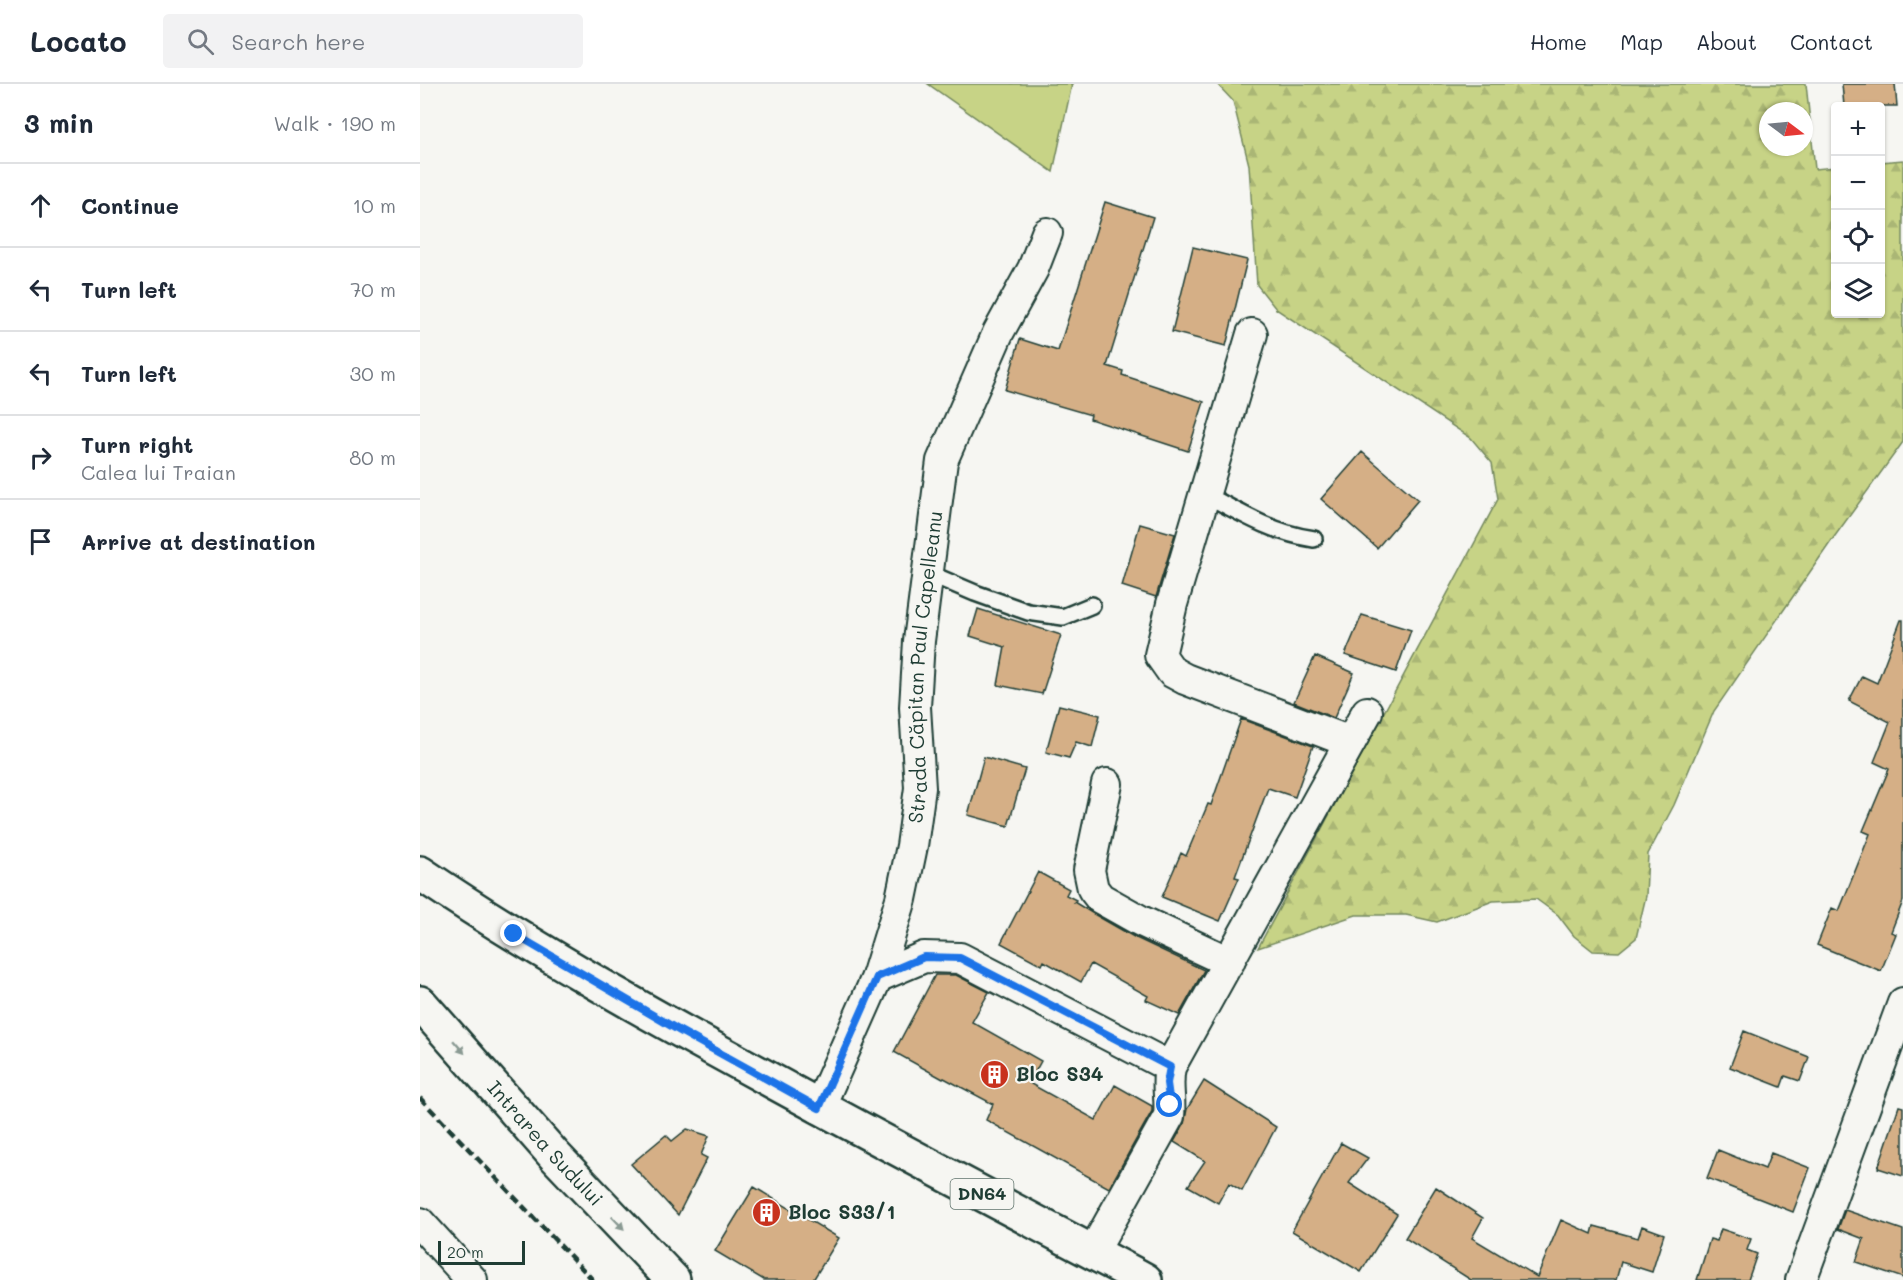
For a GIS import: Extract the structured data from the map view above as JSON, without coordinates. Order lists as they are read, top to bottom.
{
  "streets": {
    "main road": ["Intrarea Sudului", "DN64"],
    "street": ["Strada Căpitan Paul Capelleanu"]
  },
  "crossings": [
    ["Strada Căpitan Paul Capelleanu", "DN64"]
  ],
  "places": {
    "building": ["Bloc S34", "Bloc S33/1"]
  },
  "scale_bar": "20 m",
  "north": "right",
  "page": {
    "header": "Locato",
    "search": "Search here",
    "nav": [
      "Home",
      "Map",
      "About",
      "Contact"
    ],
    "heading": ["3 min", "Walk · 190 m"],
    "map_buttons": ["+", "−"],
    "list": [
      ["Continue", "10 m"],
      ["Turn left", "70 m"],
      ["Turn left", "30 m"],
      ["Turn right", "Calea lui Traian", "80 m"],
      "Arrive at destination"
    ],
    "scale": "20 m"
  }
}
